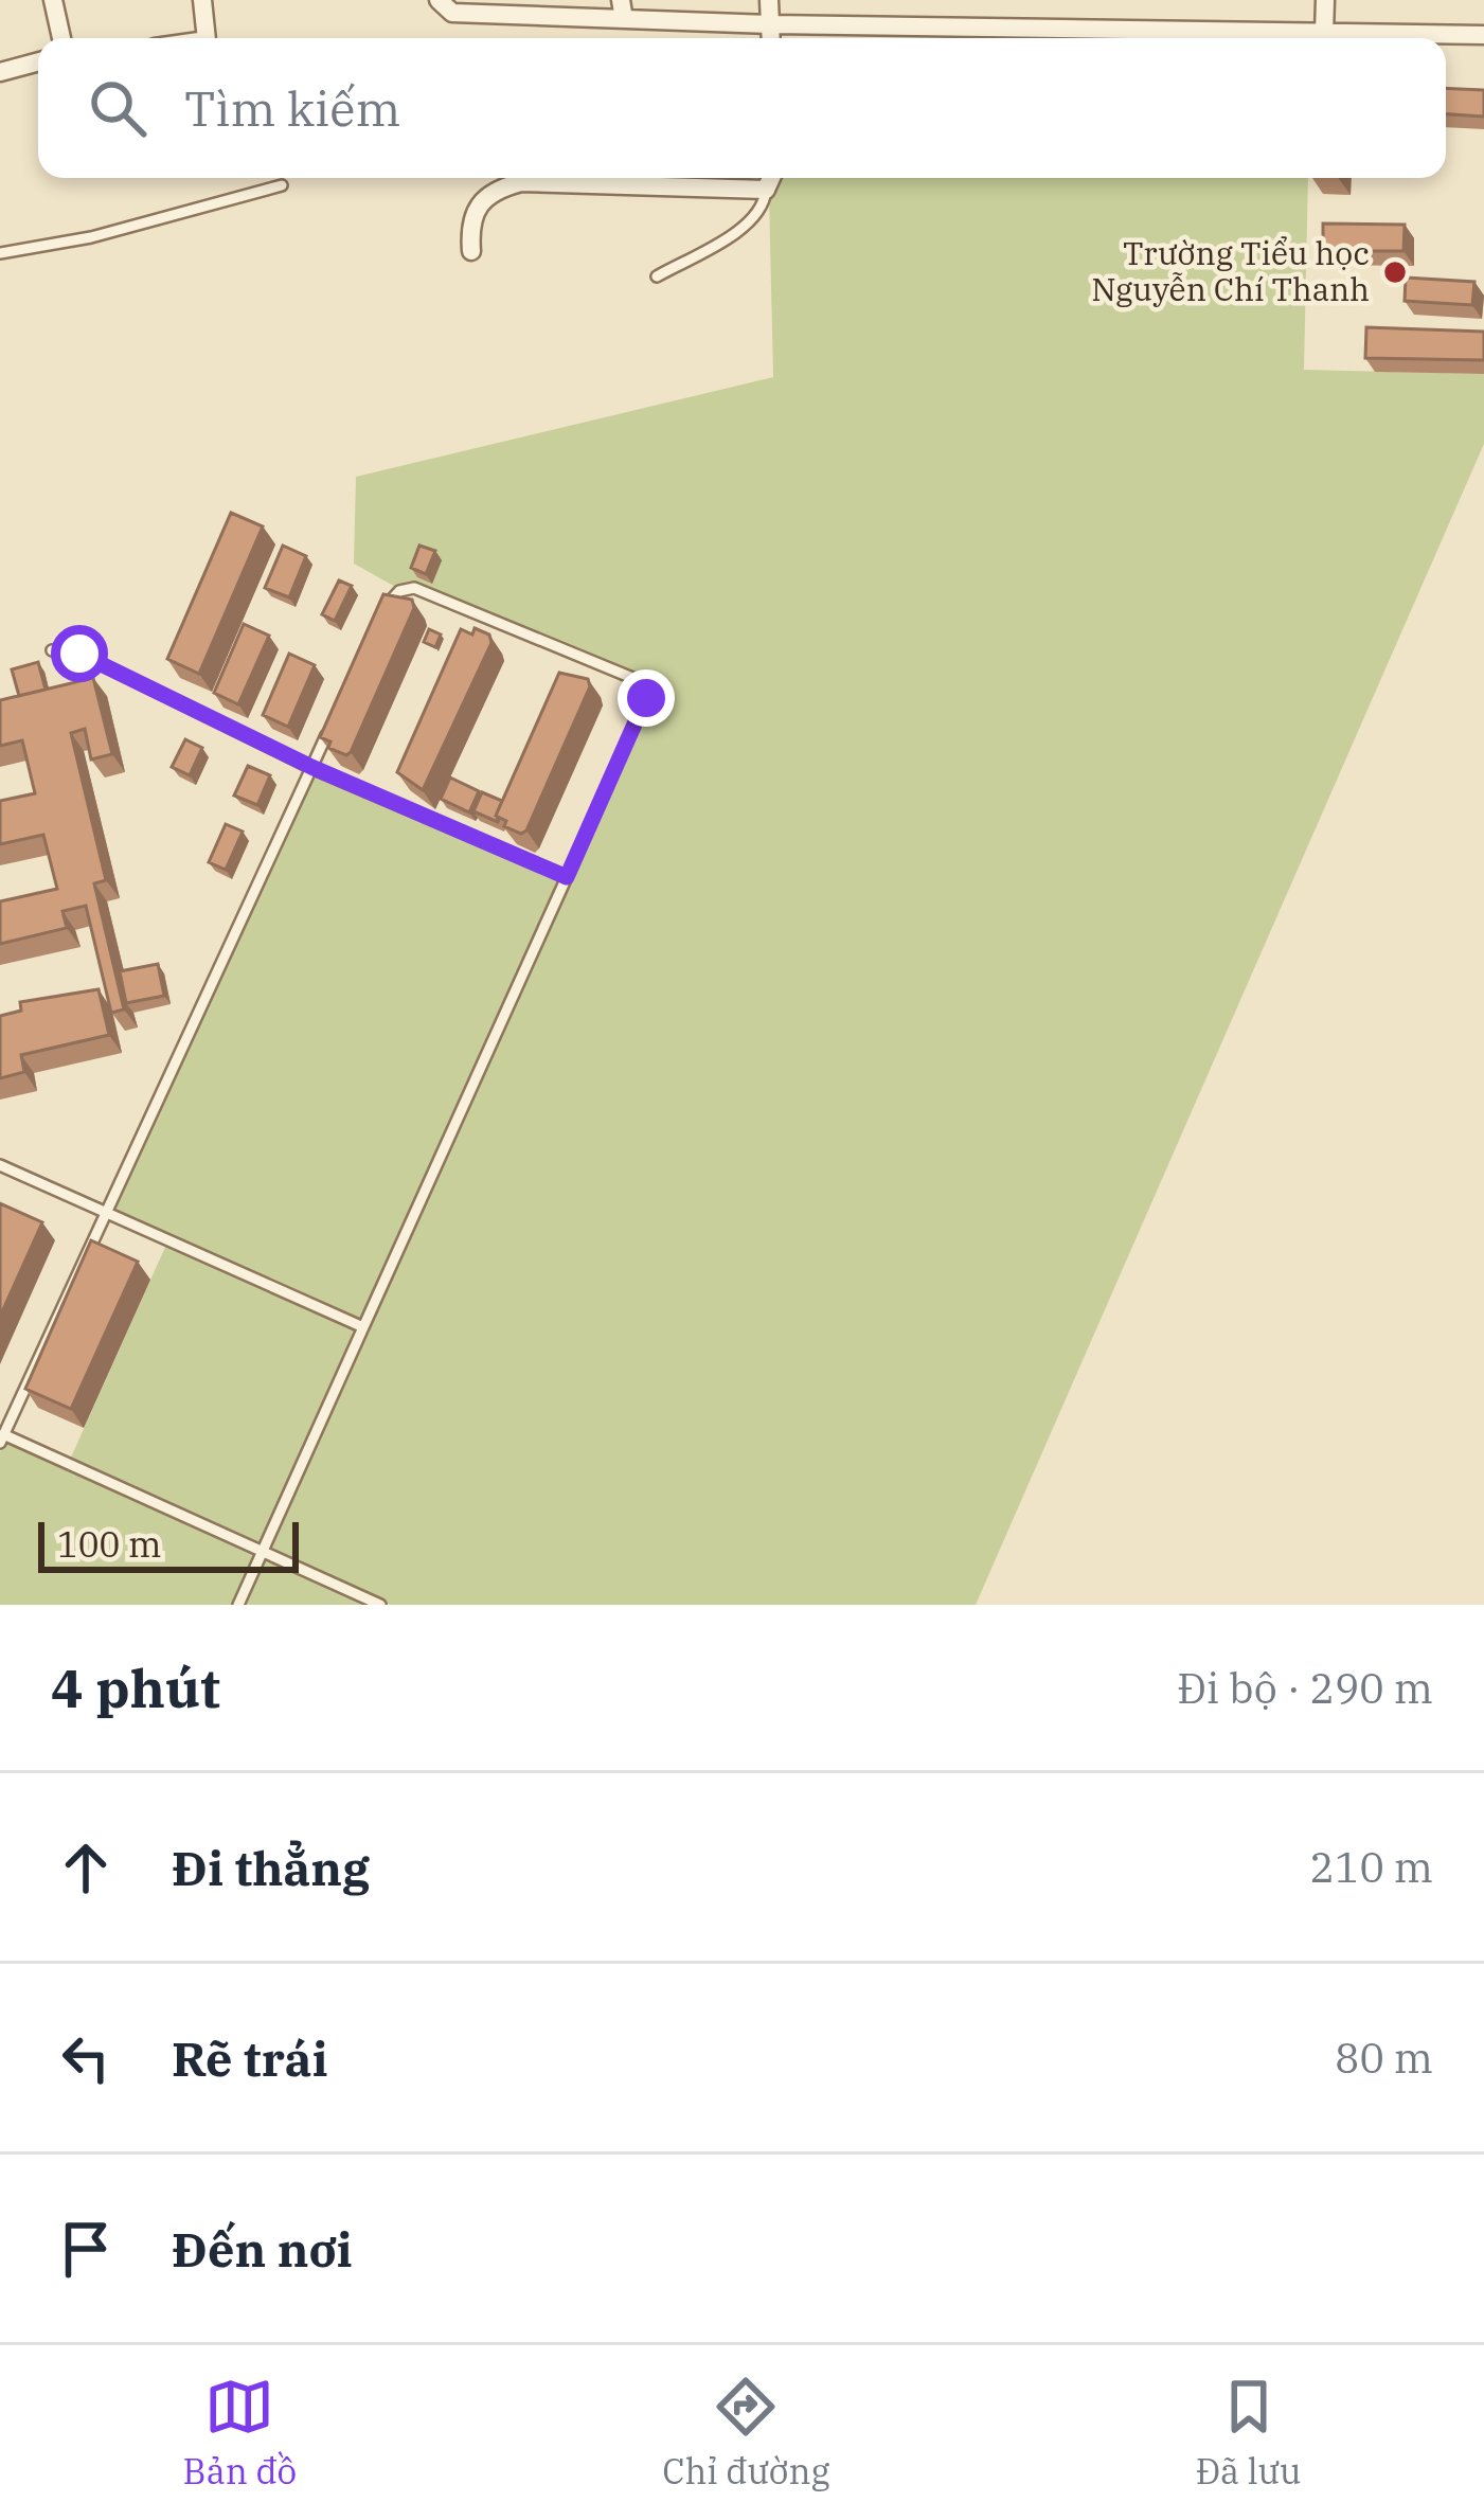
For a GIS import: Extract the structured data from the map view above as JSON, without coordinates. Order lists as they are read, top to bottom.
{
  "places": ["Trường Tiểu học Nguyễn Chí Thanh"],
  "scale_bar": "100 m",
  "page": {
    "search": "Tìm kiếm",
    "scale": "100 m",
    "heading": ["4 phút", "Đi bộ · 290 m"],
    "list": [
      ["Đi thẳng", "210 m"],
      ["Rẽ trái", "80 m"],
      "Đến nơi"
    ],
    "nav": ["Bản đồ", "Chỉ đường", "Đã lưu"]
  }
}
